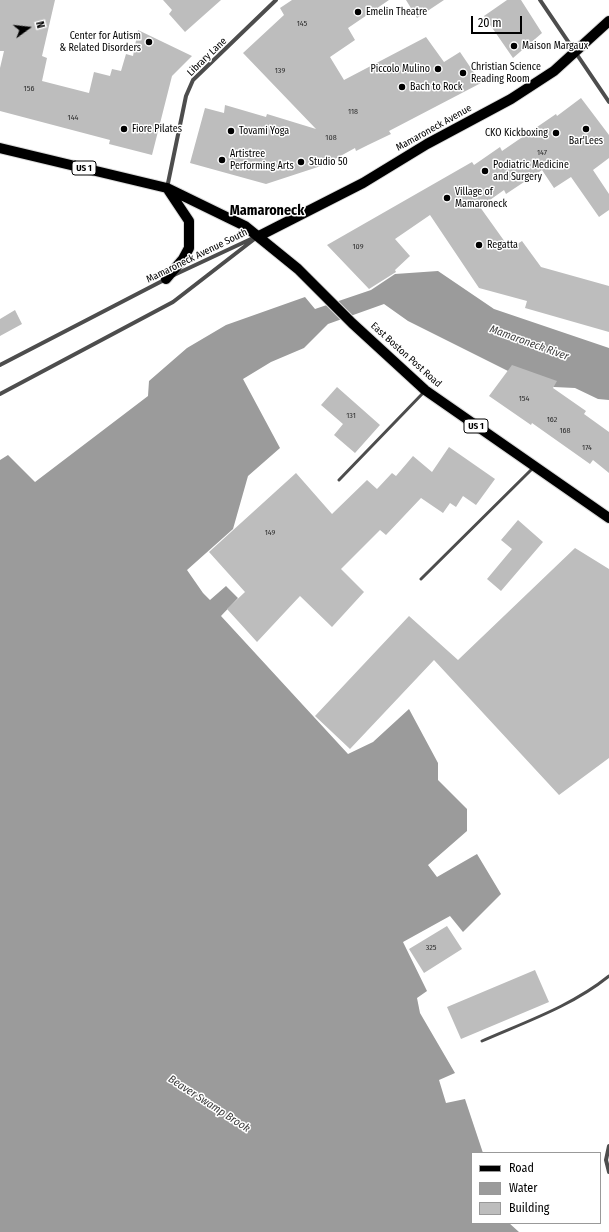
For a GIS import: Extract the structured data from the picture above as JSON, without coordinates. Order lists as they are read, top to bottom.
{
  "streets": {
    "main road": ["Mamaroneck Avenue", "US 1", "East Boston Post Road"],
    "street": ["Library Lane", "Mamaroneck Avenue South"]
  },
  "crossings": [
    ["Library Lane", "US 1"],
    ["Mamaroneck Avenue", "US 1"],
    ["Mamaroneck Avenue", "Mamaroneck Avenue South"],
    ["Mamaroneck Avenue", "East Boston Post Road"],
    ["US 1", "Mamaroneck Avenue South"],
    ["US 1", "East Boston Post Road"],
    ["Mamaroneck Avenue South", "East Boston Post Road"]
  ],
  "districts": ["Mamaroneck"],
  "water": ["Mamaroneck River", "Beaver Swamp Brook"],
  "places": [
    "Emelin Theatre",
    "Center for Autism & Related Disorders",
    "Maison Margaux",
    "Piccolo Mulino",
    "Christian Science Reading Room",
    "Bach to Rock",
    "Fiore Pilates",
    "Bar'Lees",
    "Tovami Yoga",
    "CKO Kickboxing",
    "Artistree Performing Arts",
    "Studio 50",
    "Podiatric Medicine and Surgery",
    "Village of Mamaroneck",
    "Regatta"
  ],
  "house_numbers": [
    "145",
    "139",
    "156",
    "118",
    "144",
    "108",
    "147",
    "109",
    "154",
    "131",
    "162",
    "168",
    "174",
    "149",
    "325"
  ],
  "legend": ["Road", "Water", "Building"],
  "scale_bar": "20 m",
  "north": "right"
}
